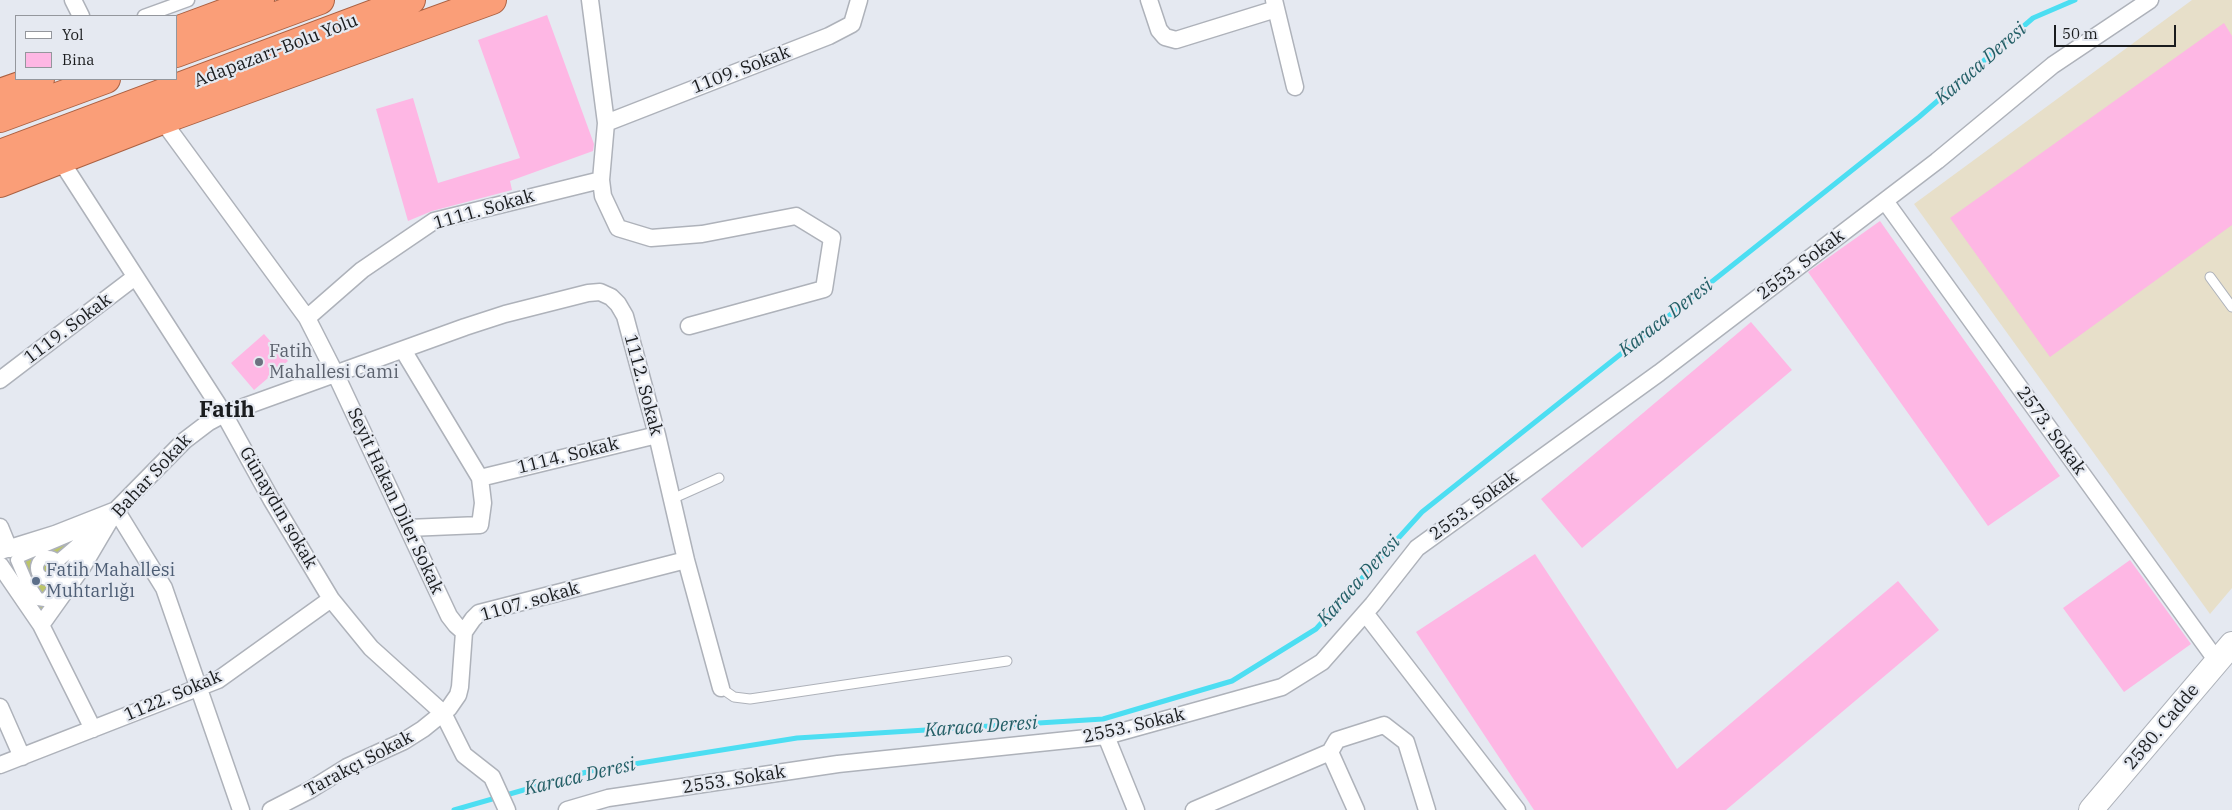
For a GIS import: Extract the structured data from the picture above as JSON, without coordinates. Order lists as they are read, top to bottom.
{
  "streets": {
    "highway": ["Adapazarı-Bolu Yolu"],
    "main road": ["2580. Cadde"],
    "street": [
      "1109. Sokak",
      "1111. Sokak",
      "2553. Sokak",
      "1119. Sokak",
      "1112. Sokak",
      "2573. Sokak",
      "1114. Sokak",
      "Bahar Sokak",
      "Seyit Hakan Diler Sokak",
      "Günaydın sokak",
      "1107. sokak",
      "1122. Sokak",
      "Tarakçı Sokak"
    ]
  },
  "crossings": [
    ["1111. Sokak", "Seyit Hakan Diler Sokak"],
    ["2553. Sokak", "2573. Sokak"],
    ["1119. Sokak", "Günaydın sokak"],
    ["1112. Sokak", "1114. Sokak"],
    ["1112. Sokak", "Bahar Sokak"],
    ["1112. Sokak", "Seyit Hakan Diler Sokak"],
    ["1112. Sokak", "Günaydın sokak"],
    ["1112. Sokak", "1107. sokak"],
    ["2573. Sokak", "2580. Cadde"],
    ["Bahar Sokak", "Günaydın sokak"],
    ["Seyit Hakan Diler Sokak", "1107. sokak"],
    ["Günaydın sokak", "1107. sokak"],
    ["Günaydın sokak", "1122. Sokak"],
    ["Günaydın sokak", "Tarakçı Sokak"],
    ["1107. sokak", "Tarakçı Sokak"]
  ],
  "districts": ["Fatih"],
  "water": ["Karaca Deresi"],
  "places": ["Fatih Mahallesi Cami", "Fatih Mahallesi Muhtarlığı"],
  "legend": ["Yol", "Bina"],
  "scale_bar": "50 m"
}
